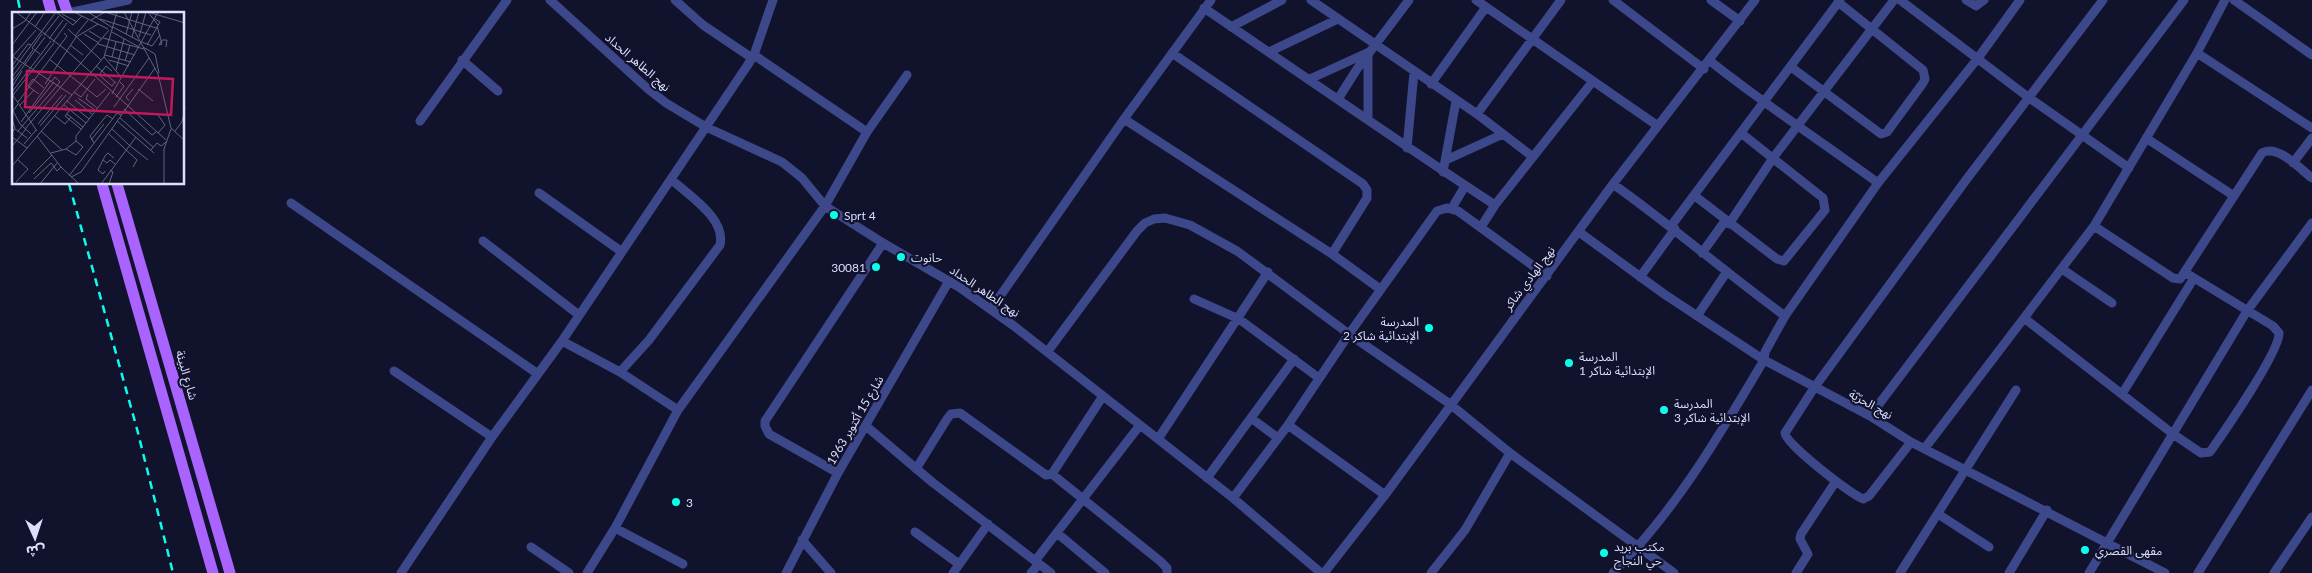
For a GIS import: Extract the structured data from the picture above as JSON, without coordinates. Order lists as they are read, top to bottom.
{
  "streets": {
    "main road": ["شارع البيئة"],
    "street": [
      "نهج الطاهر الحداد",
      "نهج الهادي شاكر",
      "نهج الحرّيّة",
      "شارع 15 أكتوبر 1963"
    ]
  },
  "crossings": [
    ["نهج الطاهر الحداد", "نهج الهادي شاكر"],
    ["نهج الطاهر الحداد", "شارع 15 أكتوبر 1963"],
    ["نهج الهادي شاكر", "نهج الحرّيّة"]
  ],
  "places": [
    "Sprt 4",
    "حانوت",
    "30081",
    "المدرسة الإبتدائية شاكر 2",
    "المدرسة الإبتدائية شاكر 1",
    "المدرسة الإبتدائية شاكر 3",
    "3",
    "مقهى القصري",
    "مكتب بريد حي النجاح"
  ],
  "north": "bottom"
}
